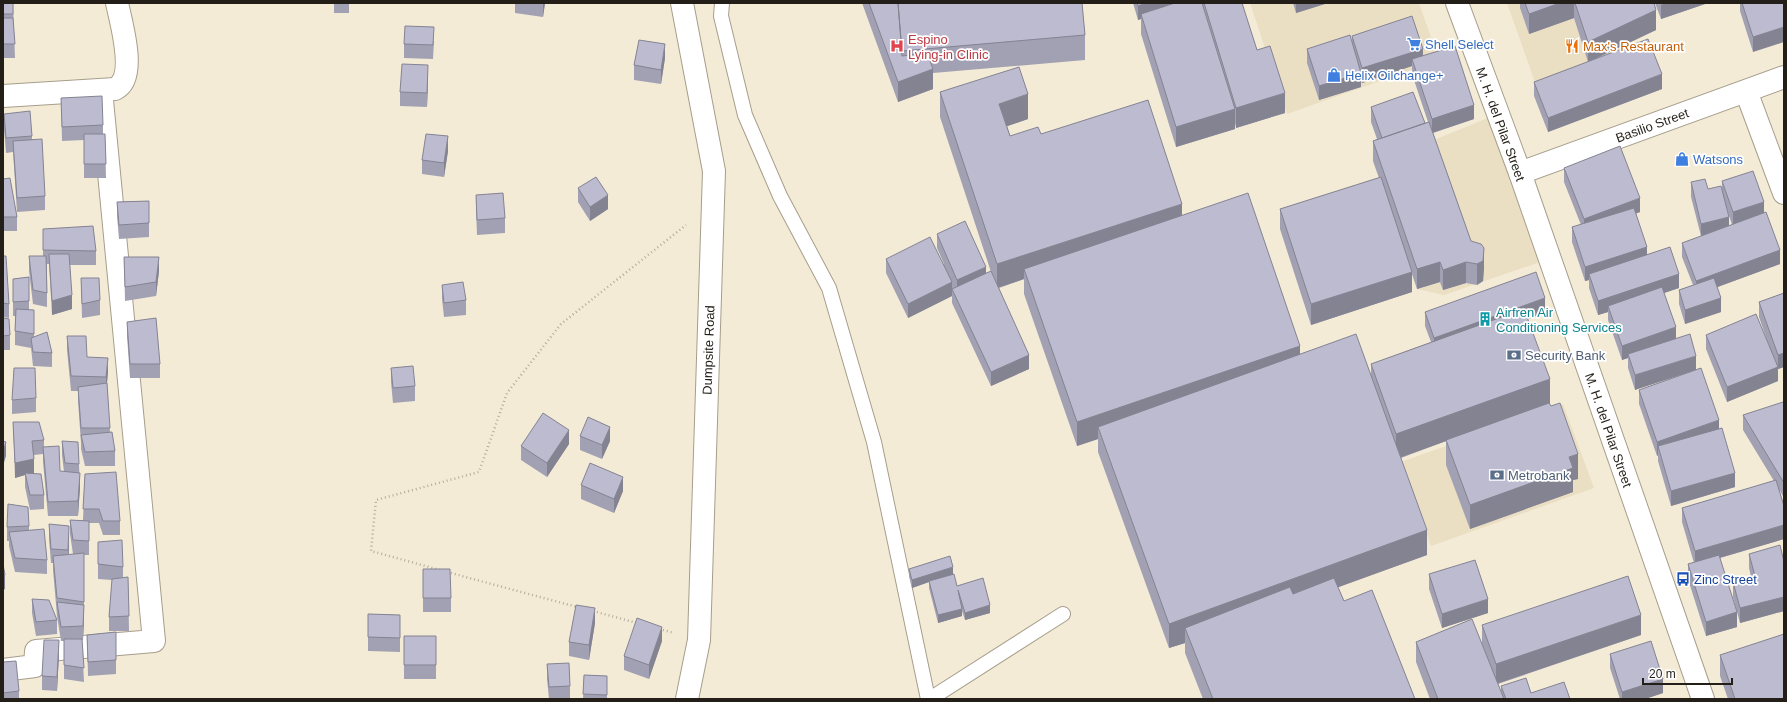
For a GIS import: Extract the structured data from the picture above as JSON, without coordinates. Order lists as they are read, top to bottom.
{
  "streets": {
    "street": ["M. H. del Pilar Street", "Basilio Street", "Dumpsite Road"]
  },
  "crossings": [
    ["M. H. del Pilar Street", "Basilio Street"]
  ],
  "places": {
    "supermarket": ["Shell Select"],
    "hospital": ["Espino Lying-in Clinic"],
    "restaurant": ["Max's Restaurant"],
    "shop": ["Helix Oilchange+", "Watsons"],
    "building": ["Airfren Air Conditioning Services"],
    "bank": ["Security Bank", "Metrobank"],
    "bus stop": ["Zinc Street"]
  },
  "scale_bar": "20 m"
}
